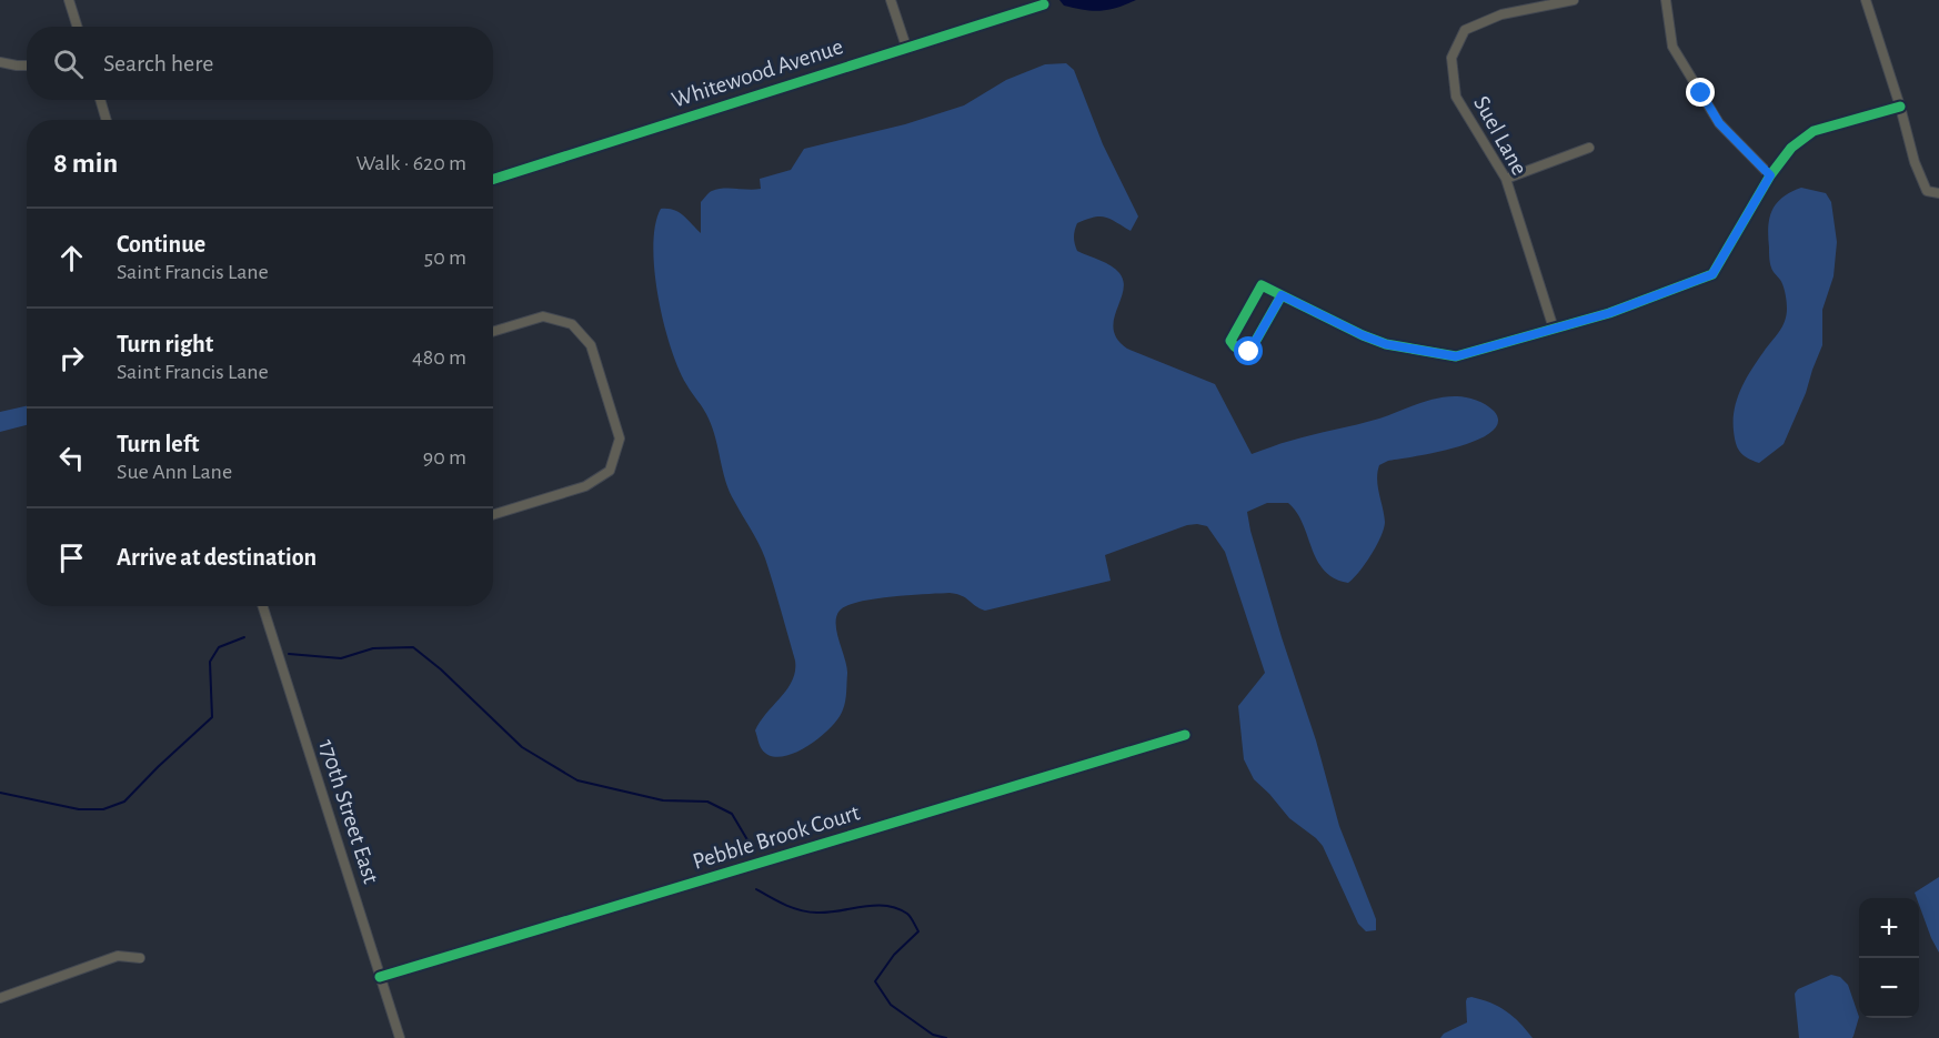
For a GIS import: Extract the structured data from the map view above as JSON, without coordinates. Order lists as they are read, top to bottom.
{
  "streets": {
    "street": [
      "Whitewood Avenue",
      "Suel Lane",
      "170th Street East",
      "Pebble Brook Court"
    ]
  },
  "crossings": [
    ["170th Street East", "Pebble Brook Court"]
  ],
  "page": {
    "search": "Search here",
    "heading": ["8 min", "Walk · 620 m"],
    "list": [
      ["Continue", "Saint Francis Lane", "50 m"],
      ["Turn right", "Saint Francis Lane", "480 m"],
      ["Turn left", "Sue Ann Lane", "90 m"],
      "Arrive at destination"
    ],
    "map_buttons": ["+", "−"]
  }
}
